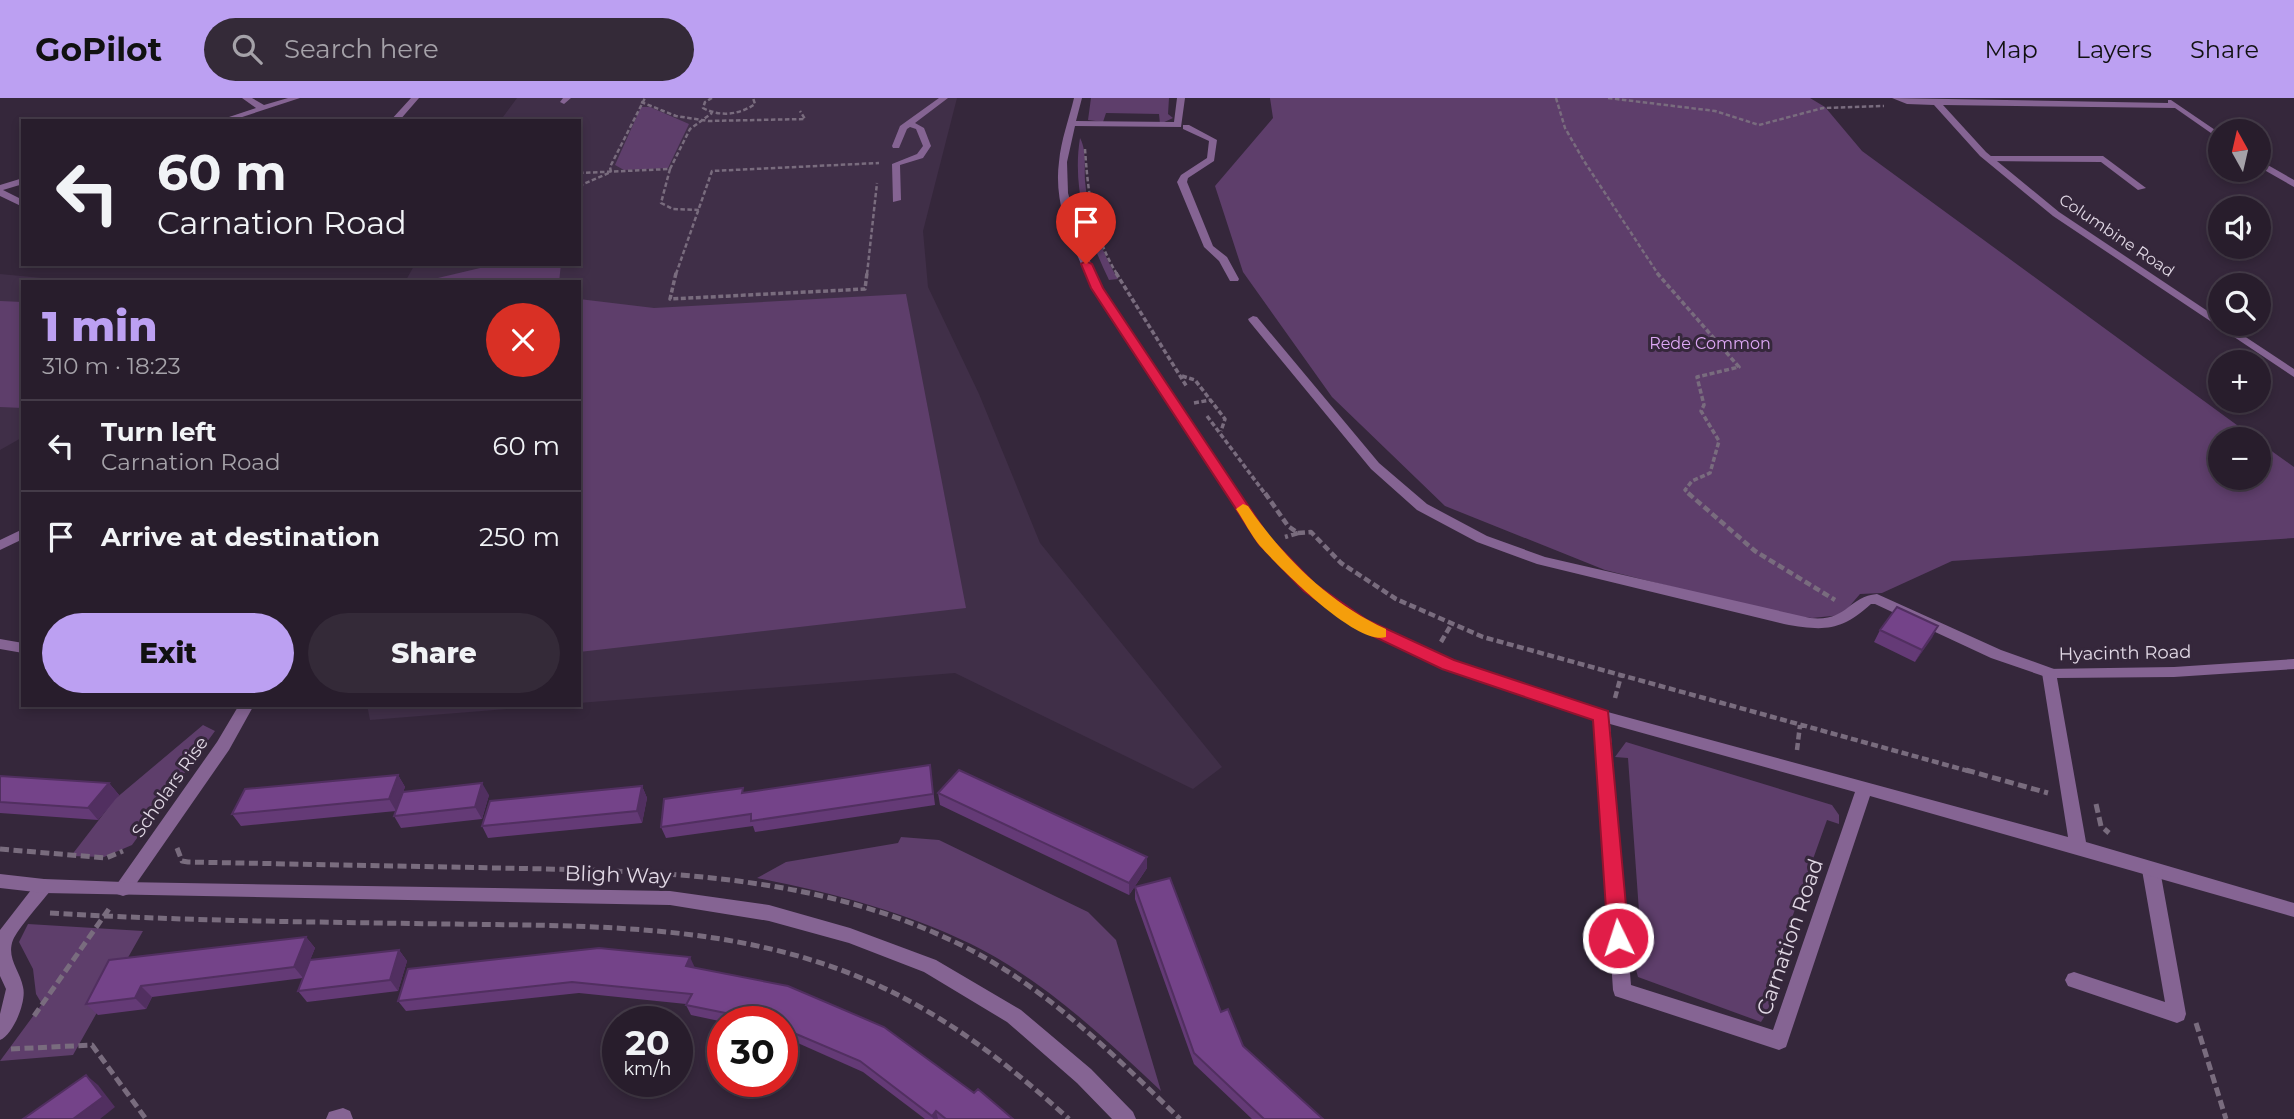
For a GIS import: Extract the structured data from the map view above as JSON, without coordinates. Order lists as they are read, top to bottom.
{
  "streets": {
    "street": [
      "Columbine Road",
      "Hyacinth Road",
      "Scholars Rise",
      "Bligh Way",
      "Carnation Road"
    ]
  },
  "crossings": [
    ["Scholars Rise", "Bligh Way"]
  ],
  "parks": ["Rede Common"],
  "north": "top",
  "page": {
    "header": "GoPilot",
    "search": "Search here",
    "nav": ["Map", "Layers", "Share"],
    "map_buttons": ["+", "−"],
    "turn": ["60 m", "Carnation Road"],
    "heading": ["1 min", "310 m · 18:23"],
    "list": [
      {
        "name": "Turn left",
        "note": "Carnation Road",
        "value": "60 m"
      },
      {
        "name": "Arrive at destination",
        "value": "250 m"
      }
    ],
    "buttons": ["Exit", "Share"],
    "speed": "20 km/h",
    "limit": "30"
  }
}
